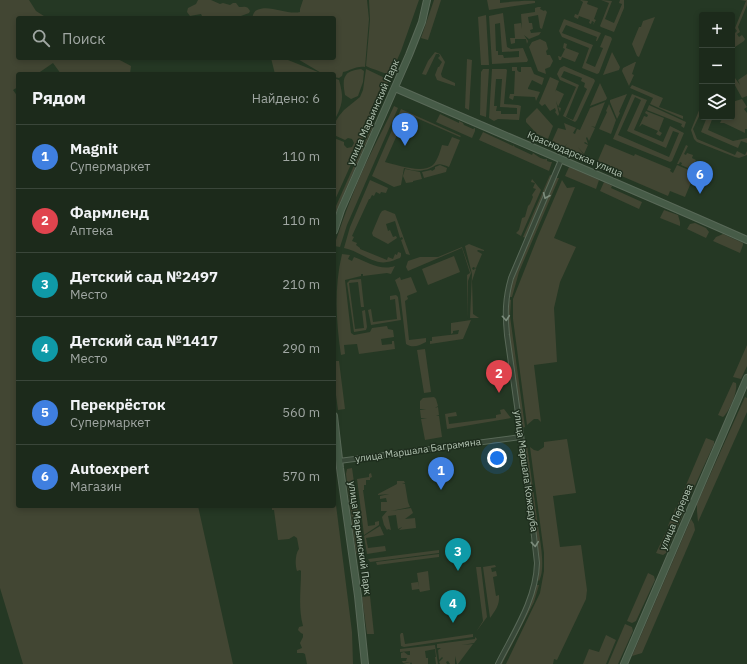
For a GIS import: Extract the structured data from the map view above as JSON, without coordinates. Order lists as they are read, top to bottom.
{
  "streets": {
    "street": [
      "улица Марьинский Парк",
      "Краснодарская улица",
      "улица Маршала Баграмяна",
      "улица Маршала Кожедуба",
      "улица Перерва"
    ]
  },
  "crossings": [
    ["улица Марьинский Парк", "Краснодарская улица"],
    ["улица Марьинский Парк", "улица Маршала Баграмяна"],
    ["Краснодарская улица", "улица Маршала Кожедуба"],
    ["улица Маршала Баграмяна", "улица Маршала Кожедуба"]
  ],
  "one_way": ["улица Маршала Кожедуба"],
  "page": {
    "map_buttons": ["+", "−"],
    "search": "Поиск",
    "heading": ["Рядом", "Найдено: 6"],
    "pins": [
      "5",
      "6",
      "2",
      "1",
      "3",
      "4"
    ],
    "list": [
      {
        "mark": "1",
        "name": "Magnit",
        "note": "Супермаркет",
        "value": "110 m"
      },
      {
        "mark": "2",
        "name": "Фармленд",
        "note": "Аптека",
        "value": "110 m"
      },
      {
        "mark": "3",
        "name": "Детский сад №2497",
        "note": "Место",
        "value": "210 m"
      },
      {
        "mark": "4",
        "name": "Детский сад №1417",
        "note": "Место",
        "value": "290 m"
      },
      {
        "mark": "5",
        "name": "Перекрёсток",
        "note": "Супермаркет",
        "value": "560 m"
      },
      {
        "mark": "6",
        "name": "Autoexpert",
        "note": "Магазин",
        "value": "570 m"
      }
    ]
  }
}
